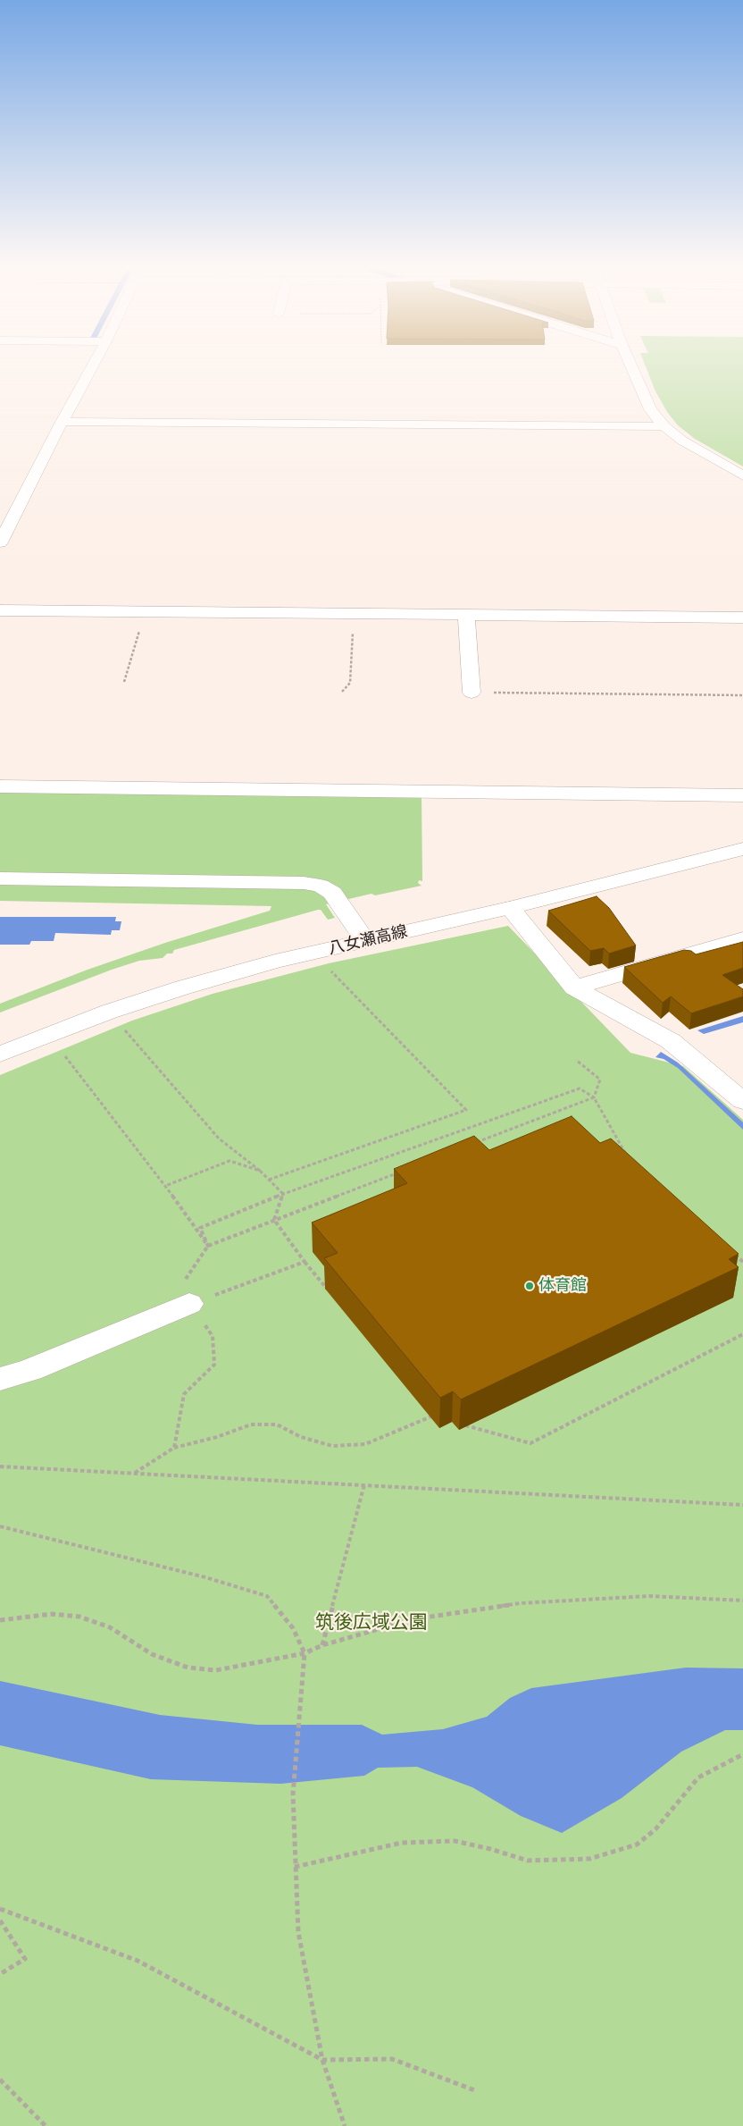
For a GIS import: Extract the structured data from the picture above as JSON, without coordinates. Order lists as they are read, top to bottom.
{
  "streets": {
    "street": ["八女瀬高線"]
  },
  "parks": ["筑後広域公園"],
  "places": ["体育館"]
}
